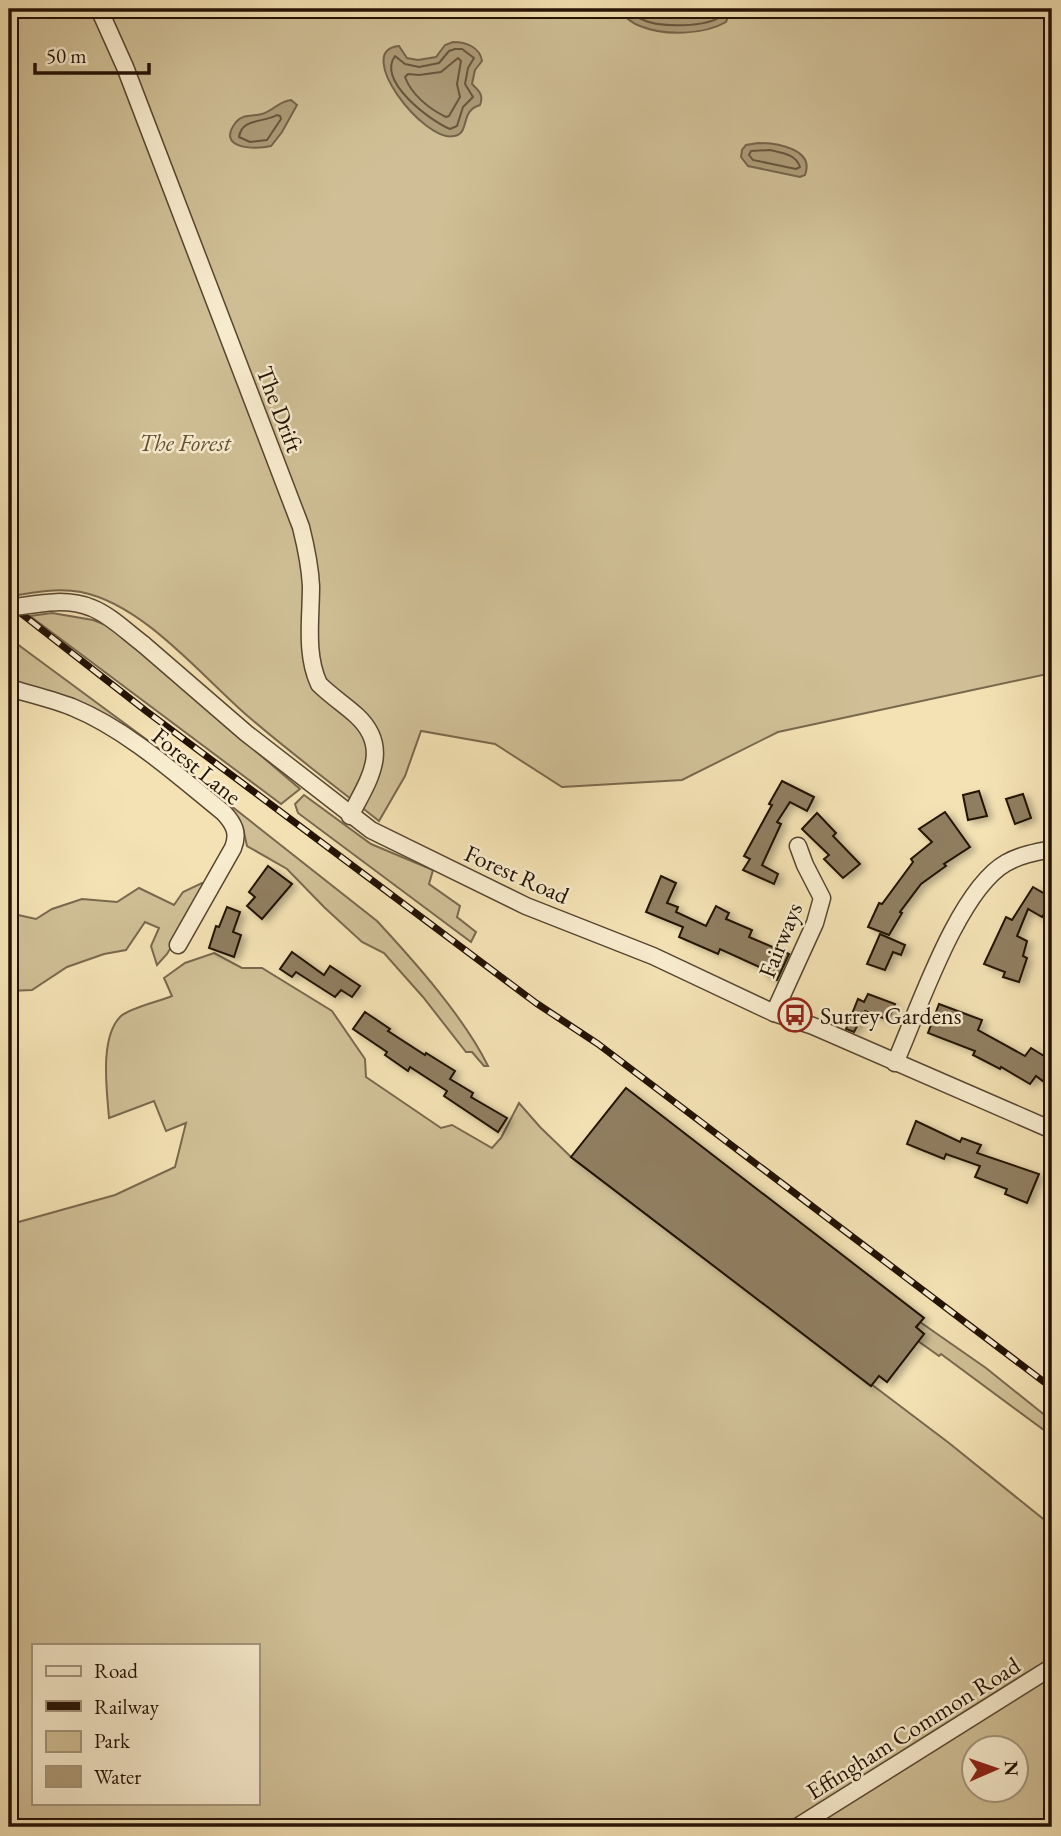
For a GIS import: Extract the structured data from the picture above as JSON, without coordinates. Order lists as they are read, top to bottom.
{
  "streets": {
    "street": [
      "The Drift",
      "Forest Lane",
      "Forest Road",
      "Fairways",
      "Effingham Common Road"
    ]
  },
  "crossings": [
    ["The Drift", "Forest Road"],
    ["Forest Road", "Fairways"]
  ],
  "parks": ["The Forest"],
  "places": {
    "bus stop": ["Surrey Gardens"]
  },
  "legend": [
    "Road",
    "Railway",
    "Park",
    "Water"
  ],
  "scale_bar": "50 m",
  "north": "right"
}
